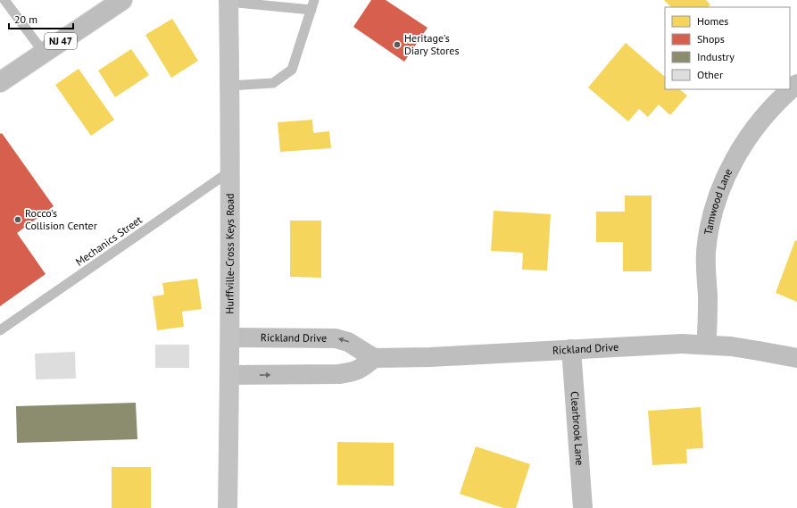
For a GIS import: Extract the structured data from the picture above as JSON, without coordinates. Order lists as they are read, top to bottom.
{
  "streets": {
    "main road": ["NJ 47", "Hurffville-Cross Keys Road"],
    "street": ["Tamwood Lane", "Rickland Drive", "Clearbrook Lane"],
    "lane": ["Mechanics Street"]
  },
  "crossings": [
    ["Tamwood Lane", "Rickland Drive"],
    ["Mechanics Street", "Hurffville-Cross Keys Road"],
    ["Hurffville-Cross Keys Road", "Rickland Drive"],
    ["Rickland Drive", "Clearbrook Lane"]
  ],
  "places": ["Heritage's Diary Stores", "Rocco's Collision Center"],
  "legend": [
    "Homes",
    "Shops",
    "Industry",
    "Other"
  ],
  "scale_bar": "20 m"
}
